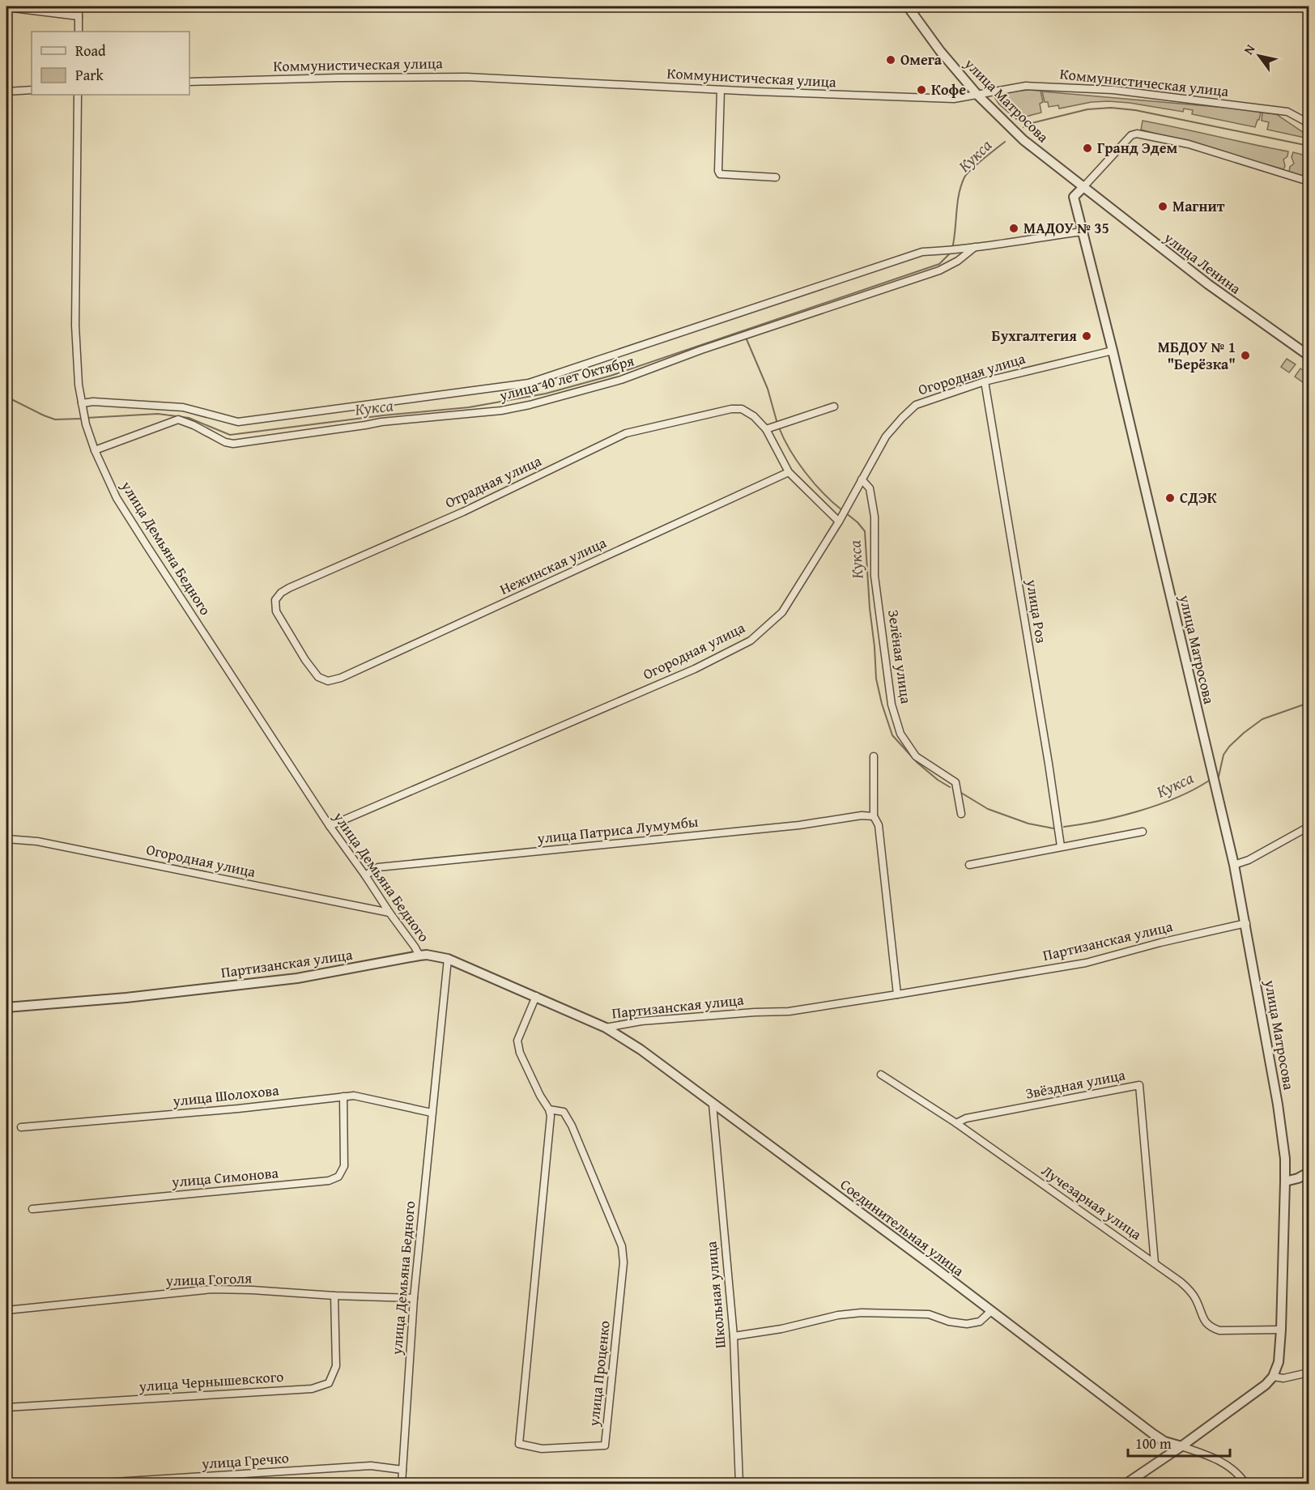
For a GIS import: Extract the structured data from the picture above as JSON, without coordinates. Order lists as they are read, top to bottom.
{
  "streets": {
    "street": [
      "Коммунистическая улица",
      "улица Матросова",
      "улица Ленина",
      "Огородная улица",
      "улица 40 лет Октября",
      "Отрадная улица",
      "улица Демьяна Бедного",
      "Нежинская улица",
      "улица Роз",
      "Зелёная улица",
      "улица Патриса Лумумбы",
      "Партизанская улица",
      "Звёздная улица",
      "улица Шолохова",
      "улица Симонова",
      "Лучезарная улица",
      "Соединительная улица",
      "улица Гоголя",
      "Школьная улица",
      "улица Проценко",
      "улица Чернышевского",
      "улица Гречко"
    ]
  },
  "crossings": [
    ["Коммунистическая улица", "улица Матросова"],
    ["улица Матросова", "улица Ленина"],
    ["улица Матросова", "Огородная улица"],
    ["улица Матросова", "улица 40 лет Октября"],
    ["улица Матросова", "Партизанская улица"],
    ["улица Матросова", "Лучезарная улица"],
    ["Огородная улица", "улица Демьяна Бедного"],
    ["Огородная улица", "улица Роз"],
    ["Огородная улица", "Зелёная улица"],
    ["улица 40 лет Октября", "улица Демьяна Бедного"],
    ["Отрадная улица", "Нежинская улица"],
    ["улица Демьяна Бедного", "улица Патриса Лумумбы"],
    ["улица Демьяна Бедного", "Партизанская улица"],
    ["улица Демьяна Бедного", "улица Шолохова"],
    ["улица Демьяна Бедного", "улица Гоголя"],
    ["улица Демьяна Бедного", "улица Гречко"],
    ["Партизанская улица", "Соединительная улица"],
    ["Звёздная улица", "Лучезарная улица"],
    ["улица Шолохова", "улица Симонова"],
    ["Соединительная улица", "Школьная улица"],
    ["улица Гоголя", "улица Чернышевского"]
  ],
  "water": ["Кукса"],
  "places": [
    "Омега",
    "Кофе",
    "Гранд Эдем",
    "Магнит",
    "МАДОУ № 35",
    "Бухгалтегия",
    "МБДОУ № 1 \"Берёзка\"",
    "СДЭК"
  ],
  "legend": ["Road", "Park"],
  "scale_bar": "100 m",
  "north": "top left"
}
